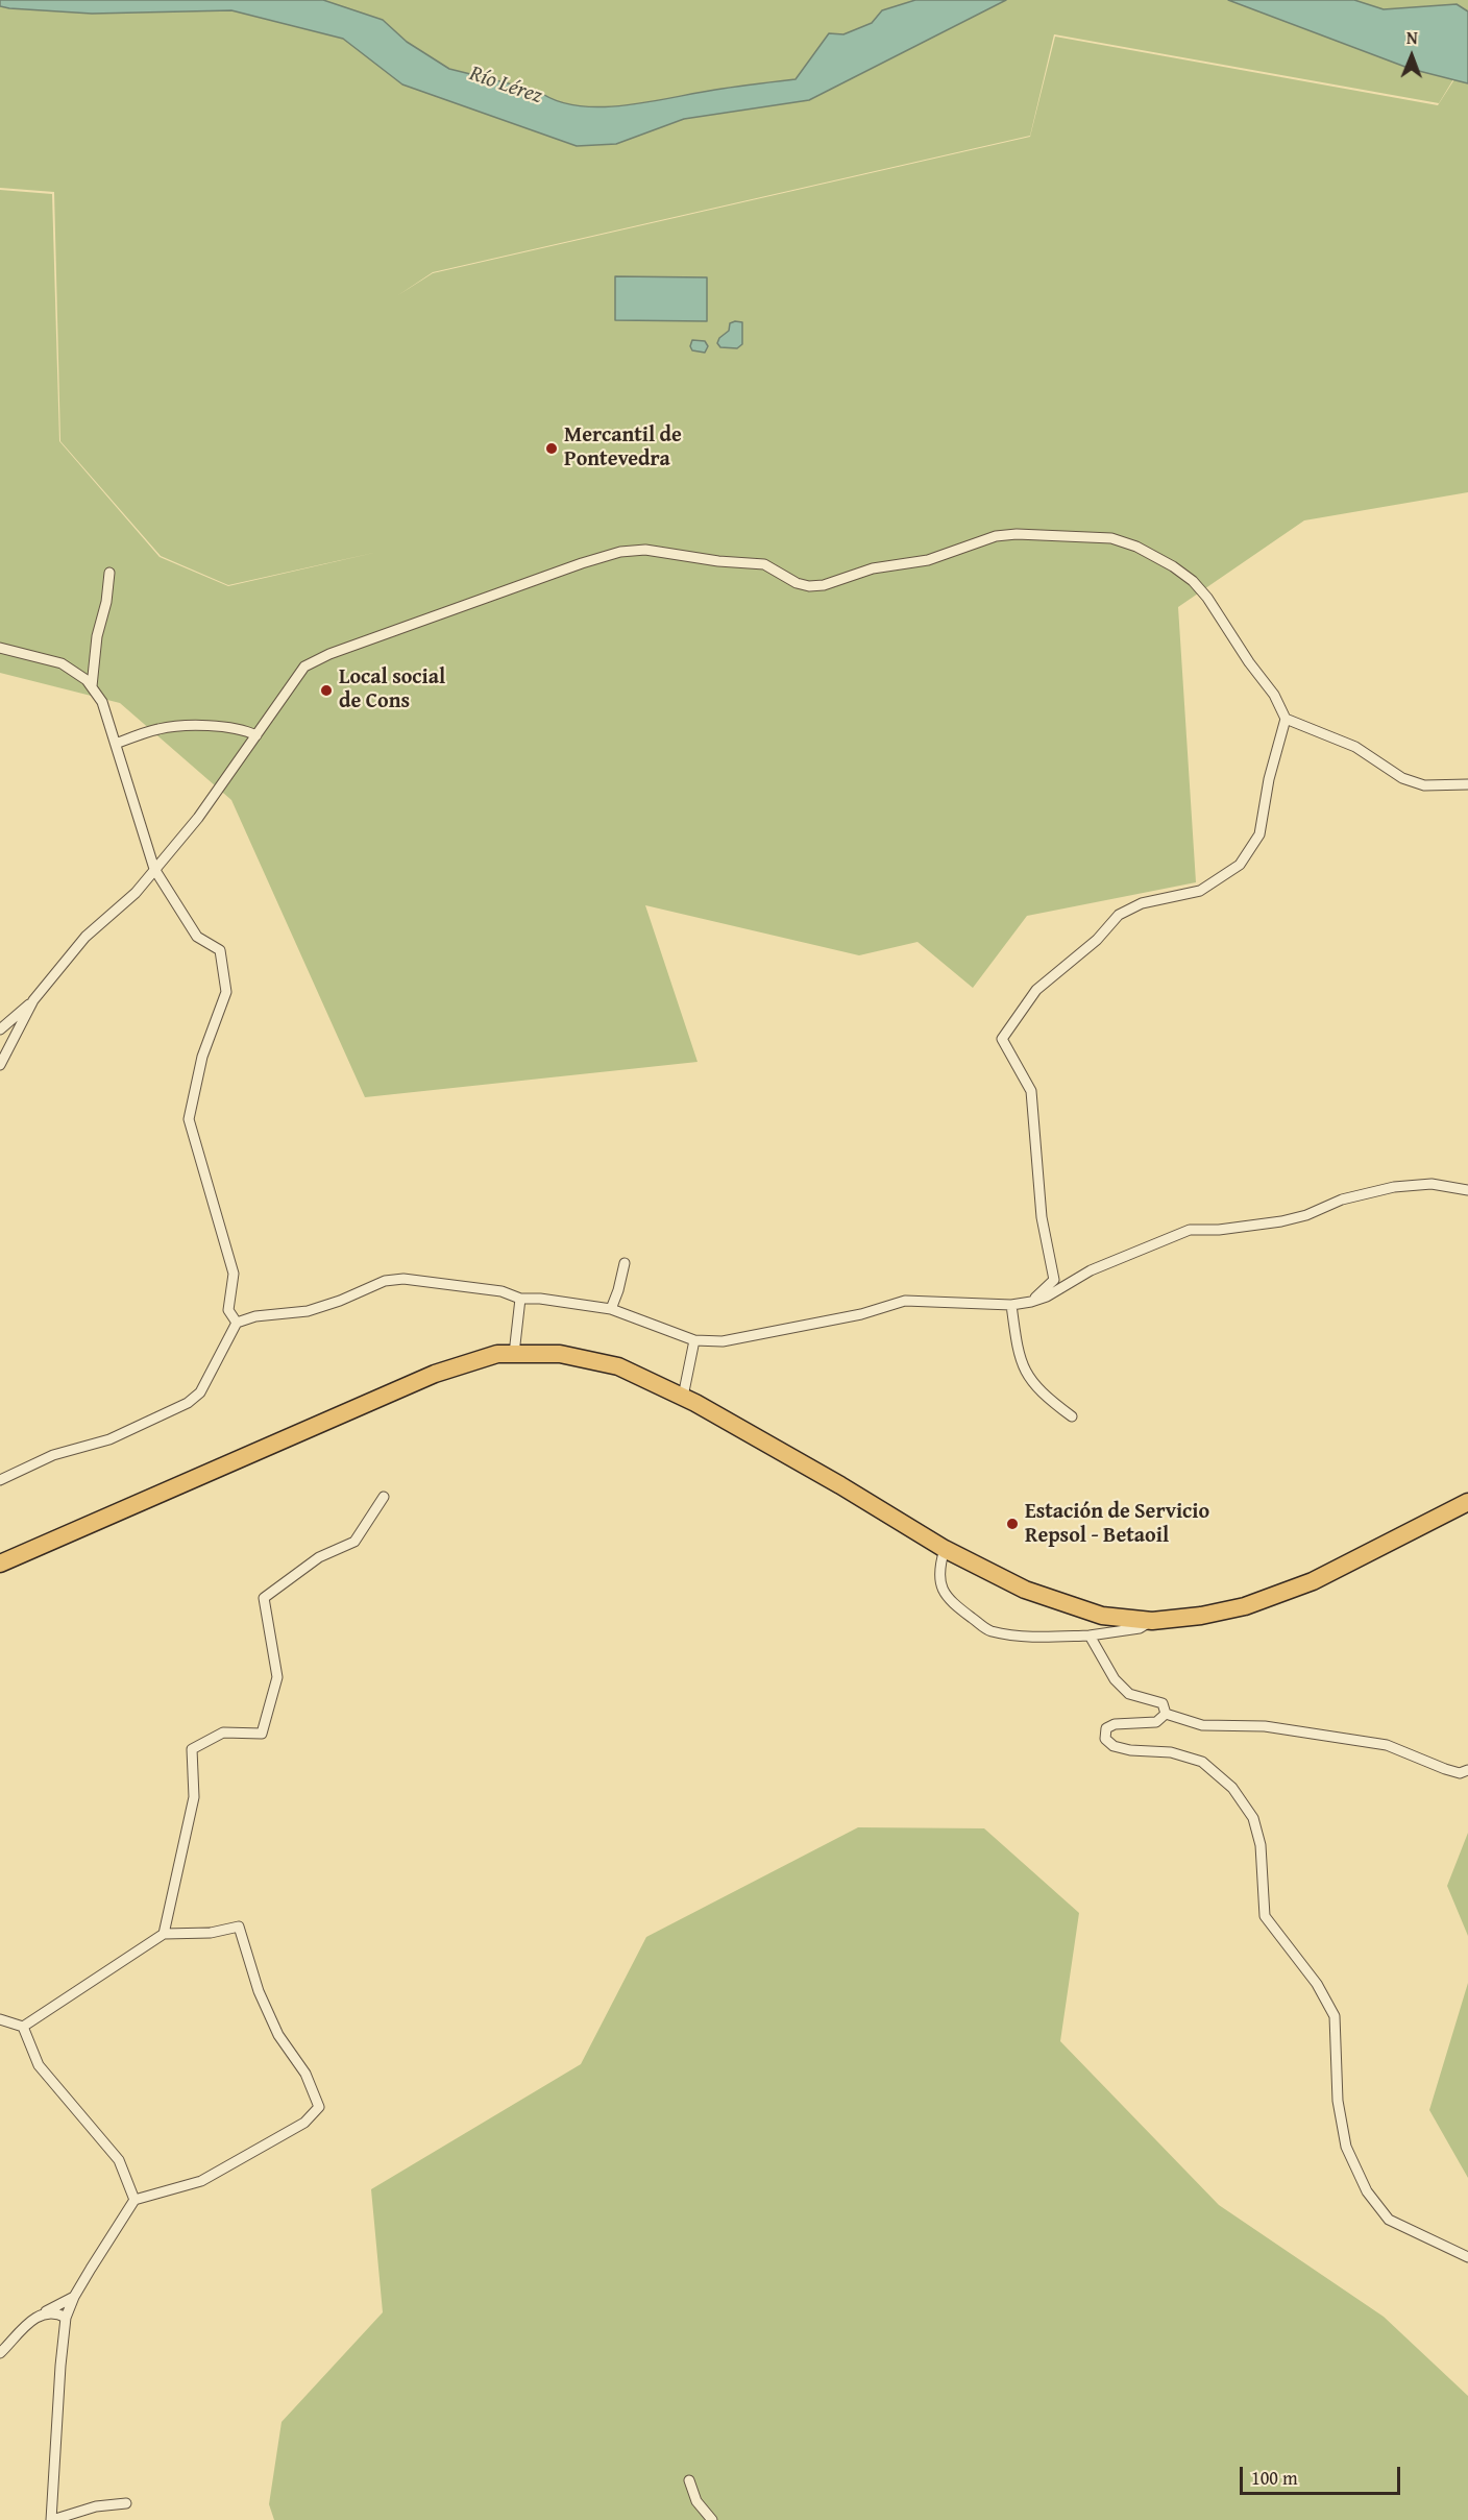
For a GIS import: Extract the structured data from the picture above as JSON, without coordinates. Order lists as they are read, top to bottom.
{
  "water": ["Río Lérez"],
  "places": ["Mercantil de Pontevedra", "Local social de Cons", "Estación de Servicio Repsol - Betaoil"],
  "scale_bar": "100 m",
  "north": "top"
}
